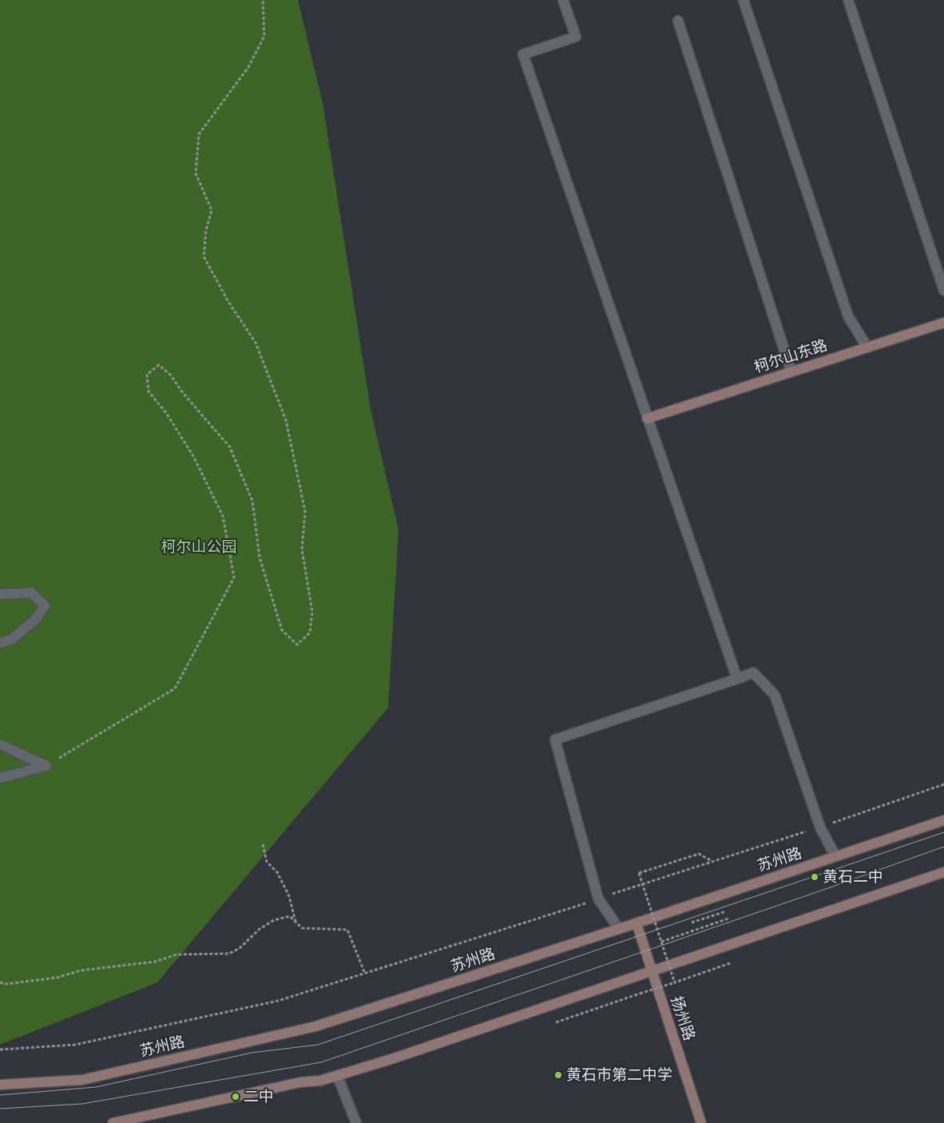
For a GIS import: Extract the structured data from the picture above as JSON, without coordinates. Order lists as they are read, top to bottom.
{
  "streets": {
    "main road": ["柯尔山东路", "苏州路", "扬州路"]
  },
  "crossings": [
    ["苏州路", "扬州路"]
  ],
  "parks": ["柯尔山公园"],
  "places": ["黄石二中", "黄石市第二中学", "二中"]
}
